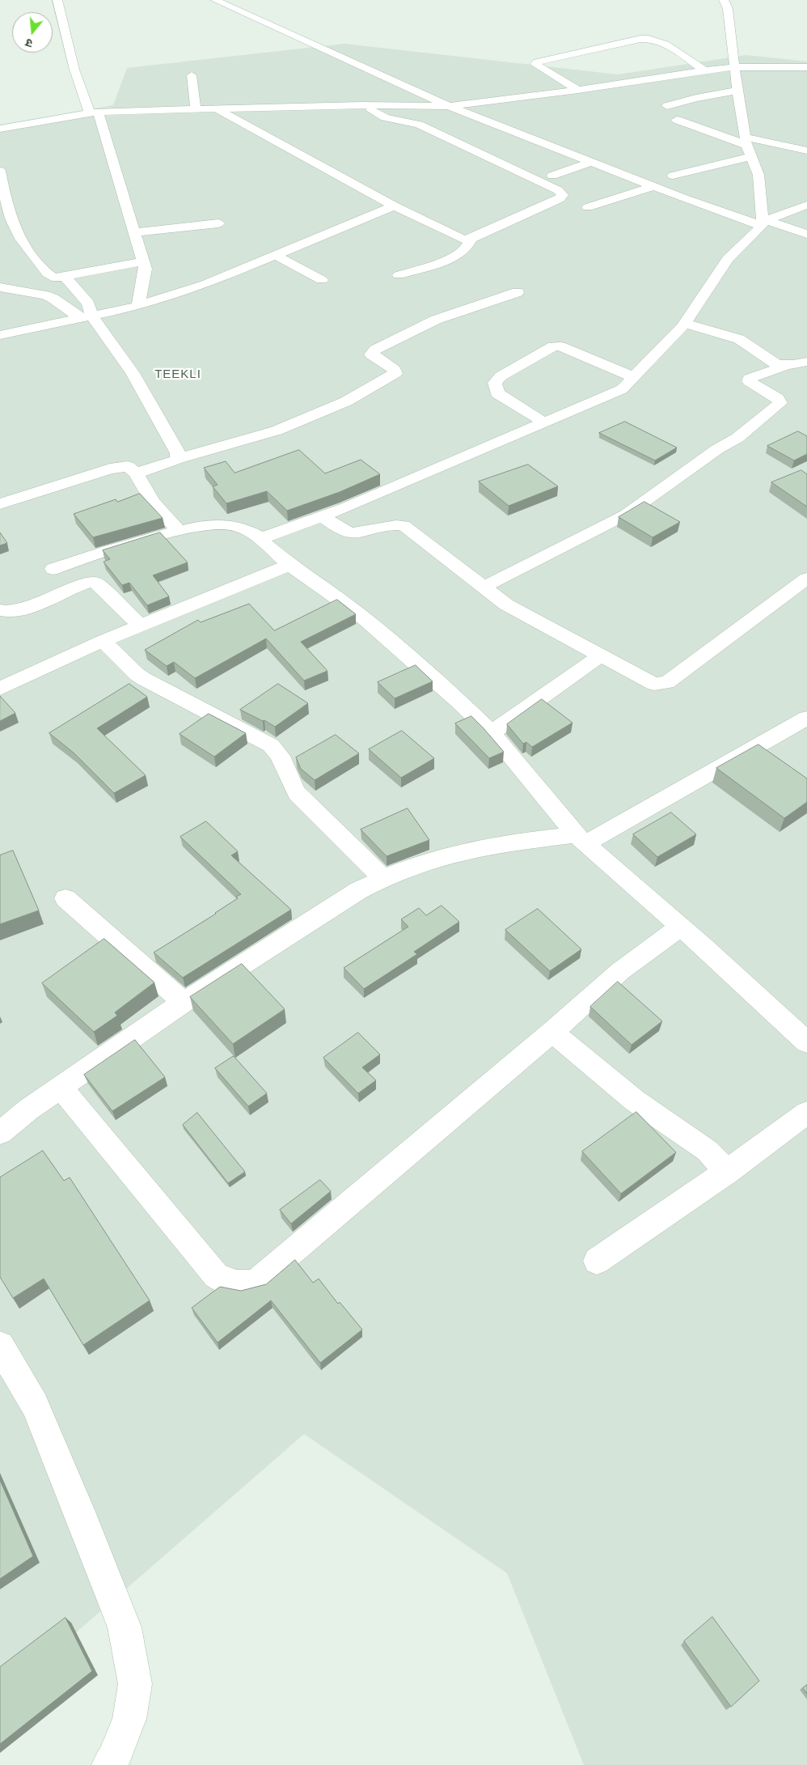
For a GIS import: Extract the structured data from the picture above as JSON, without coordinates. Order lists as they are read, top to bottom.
{
  "districts": ["TEEKLI"],
  "north": "bottom"
}
